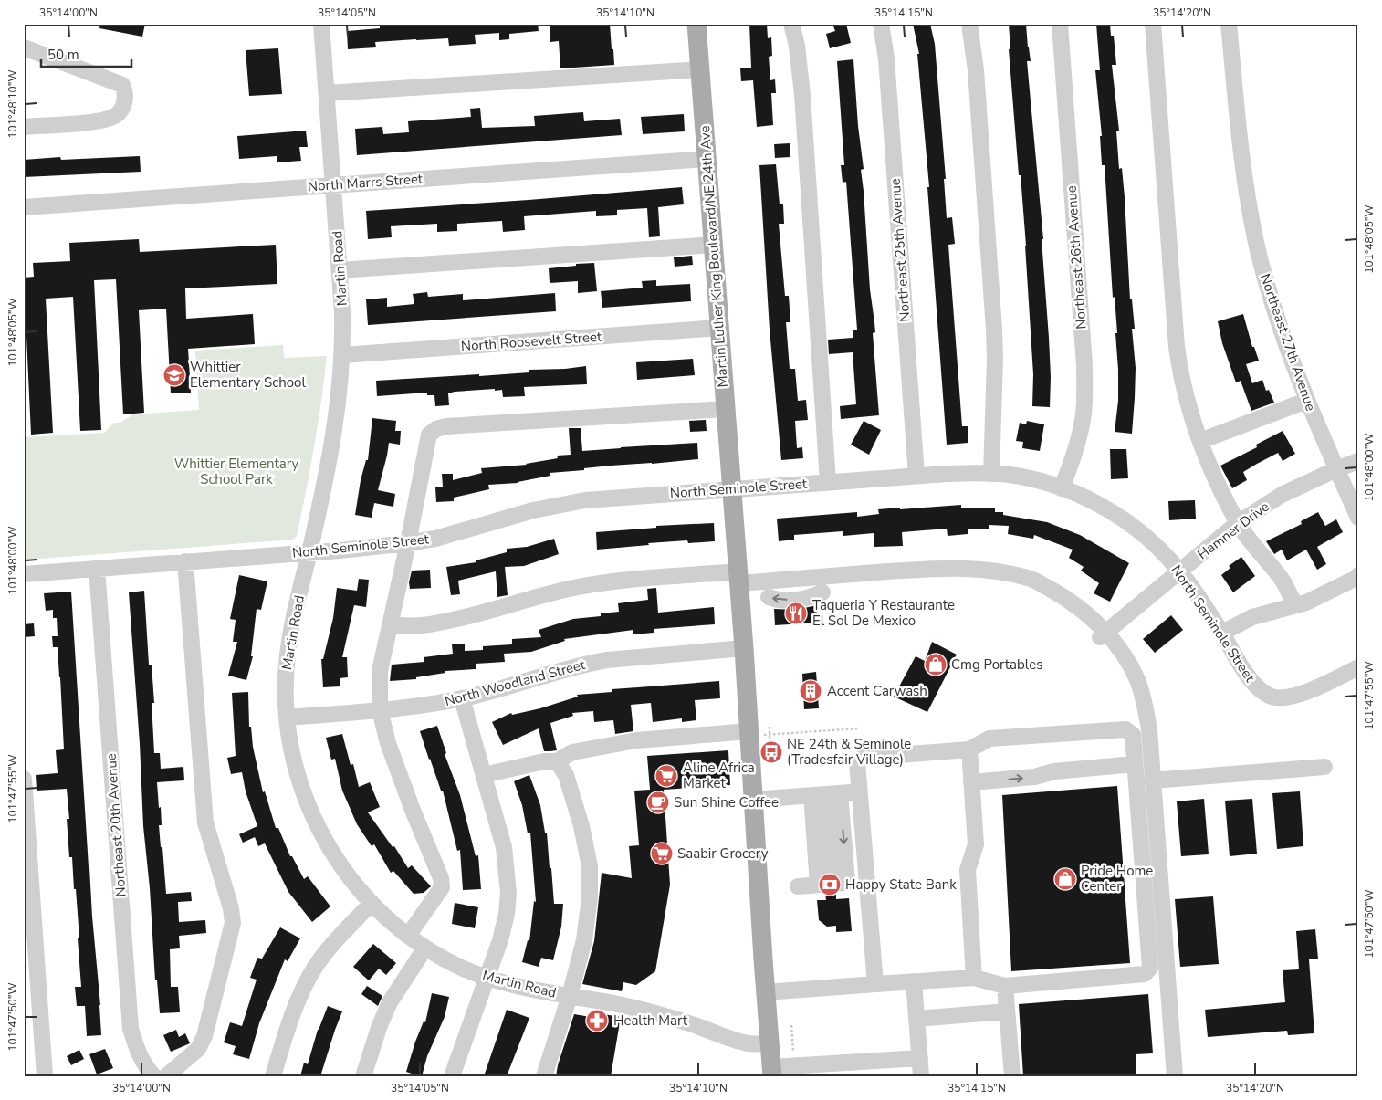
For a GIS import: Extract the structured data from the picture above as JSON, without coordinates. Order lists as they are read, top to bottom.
{
  "streets": {
    "main road": ["Martin Luther King Boulevard/NE 24th Ave"],
    "street": [
      "North Marrs Street",
      "Northeast 25th Avenue",
      "Northeast 26th Avenue",
      "Martin Road",
      "North Roosevelt Street",
      "Northeast 27th Avenue",
      "North Seminole Street",
      "Hamner Drive",
      "North Woodland Street",
      "Northeast 20th Avenue"
    ]
  },
  "crossings": [
    ["North Marrs Street", "Martin Luther King Boulevard/NE 24th Ave"],
    ["North Marrs Street", "Martin Road"],
    ["Northeast 25th Avenue", "North Seminole Street"],
    ["Martin Luther King Boulevard/NE 24th Ave", "Martin Road"],
    ["Martin Luther King Boulevard/NE 24th Ave", "North Roosevelt Street"],
    ["Martin Luther King Boulevard/NE 24th Ave", "North Seminole Street"],
    ["Martin Luther King Boulevard/NE 24th Ave", "North Woodland Street"],
    ["Northeast 26th Avenue", "North Seminole Street"],
    ["Martin Road", "North Roosevelt Street"],
    ["Martin Road", "North Seminole Street"],
    ["Martin Road", "North Woodland Street"],
    ["Northeast 27th Avenue", "Hamner Drive"],
    ["North Seminole Street", "Hamner Drive"],
    ["North Seminole Street", "Northeast 20th Avenue"]
  ],
  "parks": ["Whittier Elementary School Park"],
  "places": {
    "school or university": ["Whittier Elementary School"],
    "restaurant": ["Taqueria Y Restaurante El Sol De Mexico"],
    "shop": ["Cmg Portables", "Pride Home Center"],
    "building": ["Accent Carwash"],
    "bus stop": ["NE 24th & Seminole (Tradesfair Village)"],
    "supermarket": ["Aline Africa Market", "Saabir Grocery"],
    "cafe": ["Sun Shine Coffee"],
    "bank": ["Happy State Bank"],
    "pharmacy": ["Health Mart"]
  },
  "scale_bar": "50 m",
  "coordinates": [
    "35°14'00\"N",
    "35°14'05\"N",
    "35°14'10\"N",
    "35°14'15\"N",
    "35°14'20\"N",
    "101°48'10\"W",
    "101°48'05\"W",
    "101°48'00\"W",
    "101°47'55\"W",
    "101°47'50\"W"
  ]
}
